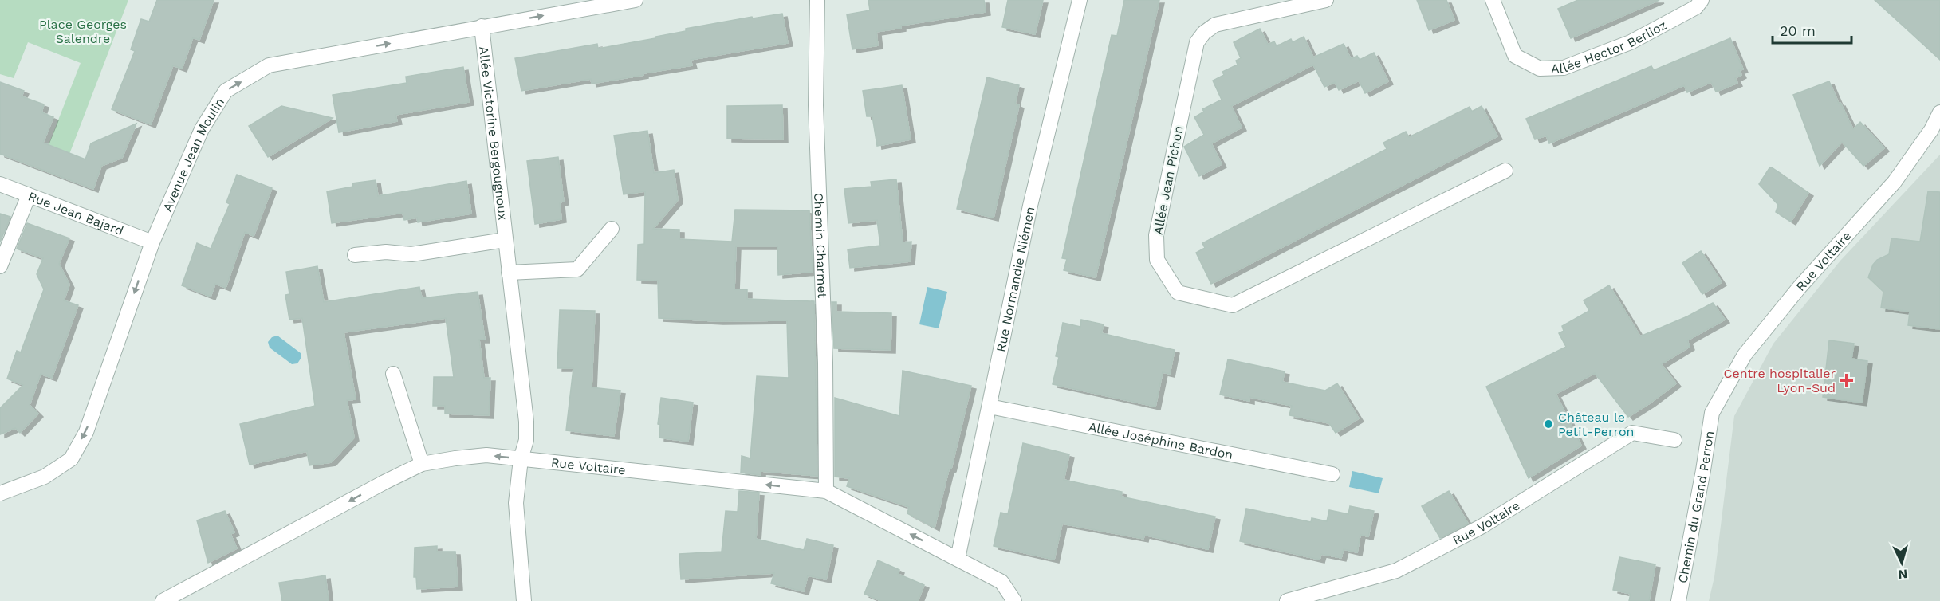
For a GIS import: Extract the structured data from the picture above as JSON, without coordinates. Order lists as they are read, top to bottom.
{
  "streets": {
    "street": [
      "Allée Hector Berlioz",
      "Allée Victorine Bergougnoux",
      "Avenue Jean Moulin",
      "Allée Jean Pichon",
      "Rue Jean Bajard",
      "Chemin Charmet",
      "Rue Voltaire",
      "Rue Normandie Niémen",
      "Allée Joséphine Bardon",
      "Chemin du Grand Perron"
    ]
  },
  "crossings": [
    ["Allée Victorine Bergougnoux", "Avenue Jean Moulin"],
    ["Allée Victorine Bergougnoux", "Rue Voltaire"],
    ["Avenue Jean Moulin", "Rue Jean Bajard"],
    ["Chemin Charmet", "Rue Voltaire"],
    ["Rue Voltaire", "Rue Normandie Niémen"],
    ["Rue Voltaire", "Chemin du Grand Perron"],
    ["Rue Normandie Niémen", "Allée Joséphine Bardon"]
  ],
  "one_way": ["Rue Voltaire"],
  "parks": ["Place Georges Salendre"],
  "places": {
    "health": ["Centre hospitalier Lyon-Sud"],
    "other": ["Château le Petit-Perron"]
  },
  "scale_bar": "20 m",
  "north": "bottom"
}
